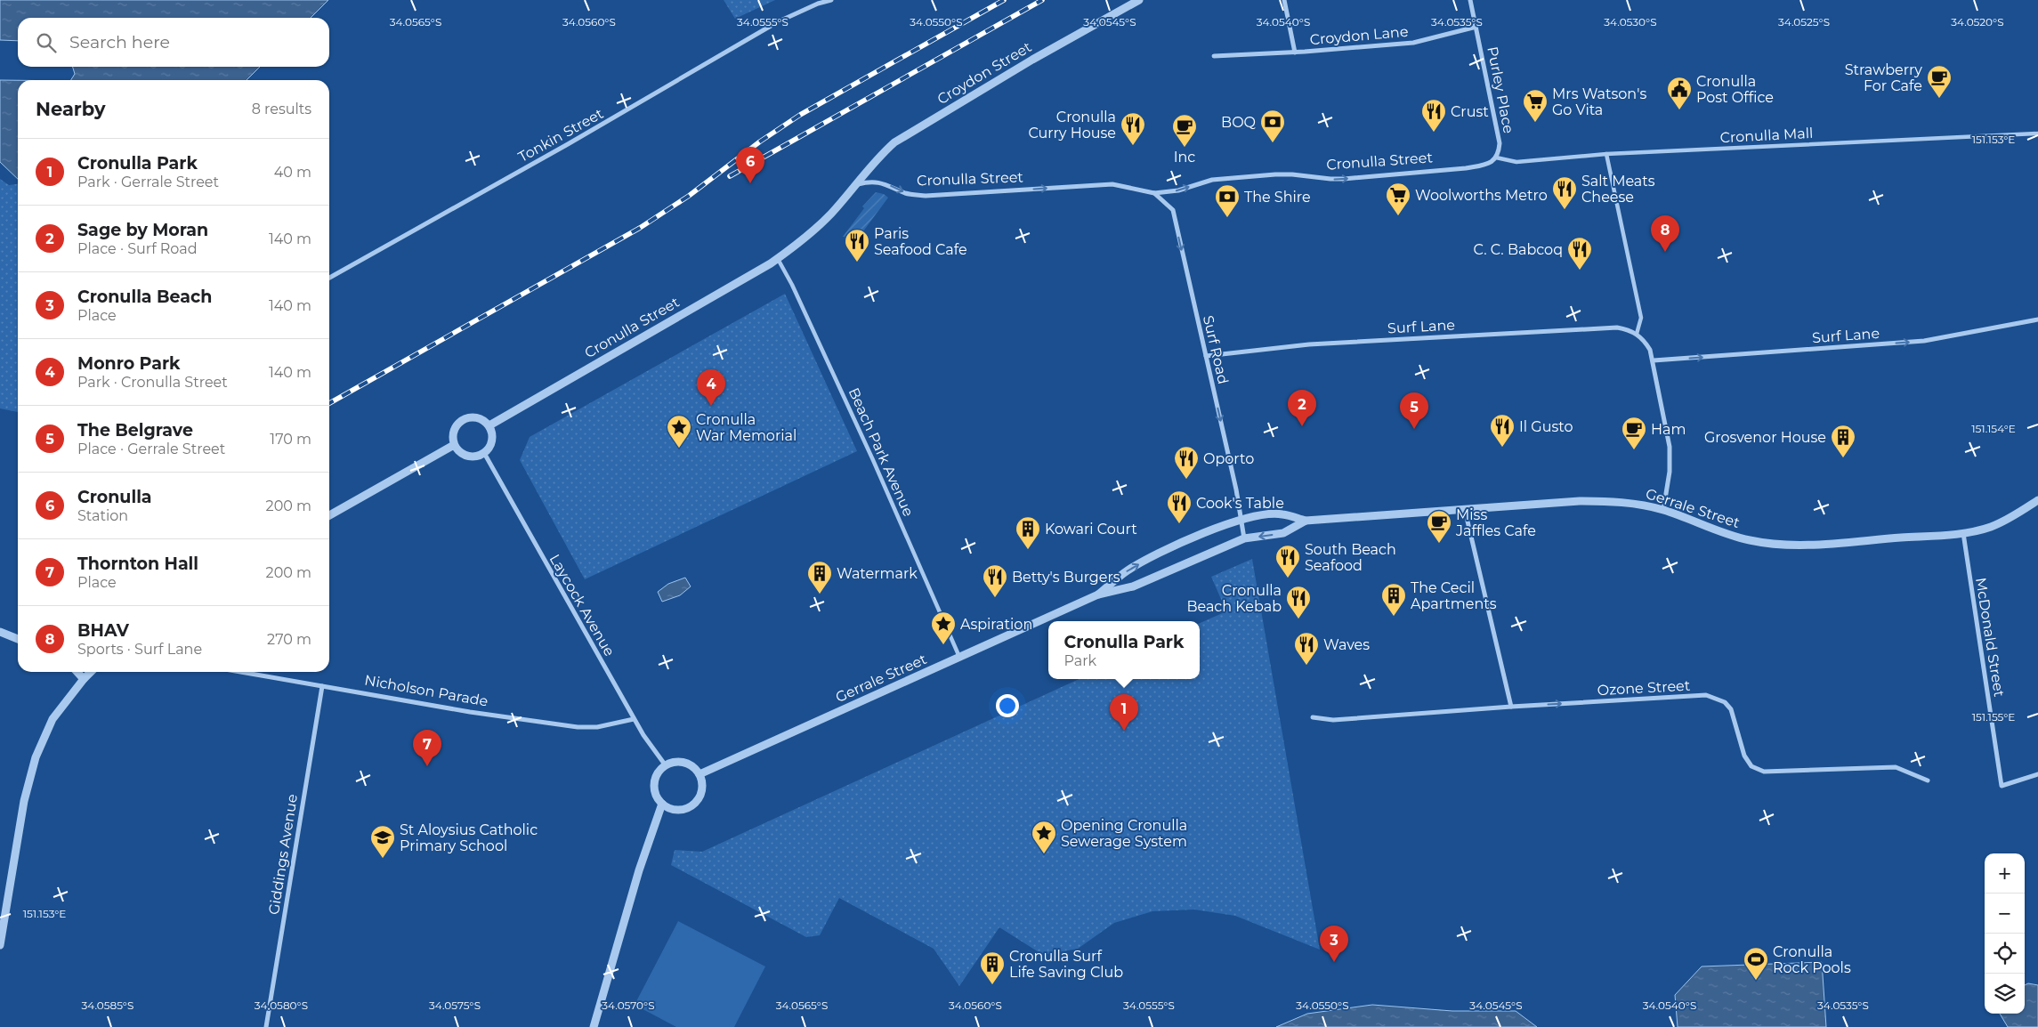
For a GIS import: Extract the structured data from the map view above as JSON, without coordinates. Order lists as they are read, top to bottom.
{
  "streets": {
    "street": [
      "Croydon Lane",
      "Croydon Street",
      "Purley Place",
      "Tonkin Street",
      "Cronulla Mall",
      "Cronulla Street",
      "Surf Lane",
      "Surf Road",
      "Beach Park Avenue",
      "Gerrale Street",
      "Laycock Avenue",
      "McDonald Street",
      "Ozone Street",
      "Nicholson Parade",
      "Giddings Avenue"
    ]
  },
  "crossings": [
    ["Croydon Lane", "Purley Place"],
    ["Croydon Street", "Cronulla Street"],
    ["Purley Place", "Cronulla Mall"],
    ["Purley Place", "Cronulla Street"],
    ["Cronulla Mall", "Cronulla Street"],
    ["Cronulla Street", "Surf Road"],
    ["Cronulla Street", "Beach Park Avenue"],
    ["Cronulla Street", "Laycock Avenue"],
    ["Surf Lane", "Surf Road"],
    ["Surf Road", "Gerrale Street"],
    ["Beach Park Avenue", "Gerrale Street"],
    ["Gerrale Street", "Laycock Avenue"],
    ["Gerrale Street", "McDonald Street"],
    ["Laycock Avenue", "Nicholson Parade"],
    ["Nicholson Parade", "Giddings Avenue"]
  ],
  "one_way": [
    "Cronulla Street",
    "Surf Lane",
    "Surf Road",
    "Ozone Street"
  ],
  "places": {
    "cafe": [
      "Strawberry For Cafe",
      "Inc",
      "Ham",
      "Miss Jaffles Cafe"
    ],
    "public building": ["Cronulla Post Office"],
    "supermarket": ["Mrs Watson's Go Vita", "Woolworths Metro"],
    "restaurant": [
      "Crust",
      "Cronulla Curry House",
      "Salt Meats Cheese",
      "Paris Seafood Cafe",
      "C. C. Babcoq",
      "Il Gusto",
      "Oporto",
      "Cook's Table",
      "South Beach Seafood",
      "Betty's Burgers",
      "Cronulla Beach Kebab",
      "Waves"
    ],
    "bank": ["BOQ", "The Shire"],
    "place": ["Cronulla War Memorial", "Aspiration", "Opening Cronulla Sewerage System"],
    "building": [
      "Grosvenor House",
      "Kowari Court",
      "Watermark",
      "The Cecil Apartments",
      "Cronulla Surf Life Saving Club"
    ],
    "school or university": ["St Aloysius Catholic Primary School"],
    "sports": ["Cronulla Rock Pools"]
  },
  "page": {
    "search": "Search here",
    "heading": ["Nearby", "8 results"],
    "list": [
      {
        "mark": "1",
        "name": "Cronulla Park",
        "note": "Park · Gerrale Street",
        "value": "40 m"
      },
      {
        "mark": "2",
        "name": "Sage by Moran",
        "note": "Place · Surf Road",
        "value": "140 m"
      },
      {
        "mark": "3",
        "name": "Cronulla Beach",
        "note": "Place",
        "value": "140 m"
      },
      {
        "mark": "4",
        "name": "Monro Park",
        "note": "Park · Cronulla Street",
        "value": "140 m"
      },
      {
        "mark": "5",
        "name": "The Belgrave",
        "note": "Place · Gerrale Street",
        "value": "170 m"
      },
      {
        "mark": "6",
        "name": "Cronulla",
        "note": "Station",
        "value": "200 m"
      },
      {
        "mark": "7",
        "name": "Thornton Hall",
        "note": "Place",
        "value": "200 m"
      },
      {
        "mark": "8",
        "name": "BHAV",
        "note": "Sports · Surf Lane",
        "value": "270 m"
      }
    ],
    "pins": [
      "6",
      "8",
      "4",
      "2",
      "5",
      "1",
      "7",
      "3"
    ],
    "popup": ["Cronulla Park", "Park"],
    "map_buttons": ["+", "−"]
  },
  "coordinates": [
    "34.0525°S",
    "34.0520°S",
    "34.0565°S",
    "34.0560°S",
    "34.0555°S",
    "34.0550°S",
    "34.0545°S",
    "34.0540°S",
    "34.0535°S",
    "34.0530°S",
    "151.153°E",
    "151.154°E",
    "151.155°E",
    "34.0585°S",
    "34.0580°S",
    "34.0575°S",
    "34.0570°S"
  ]
}
